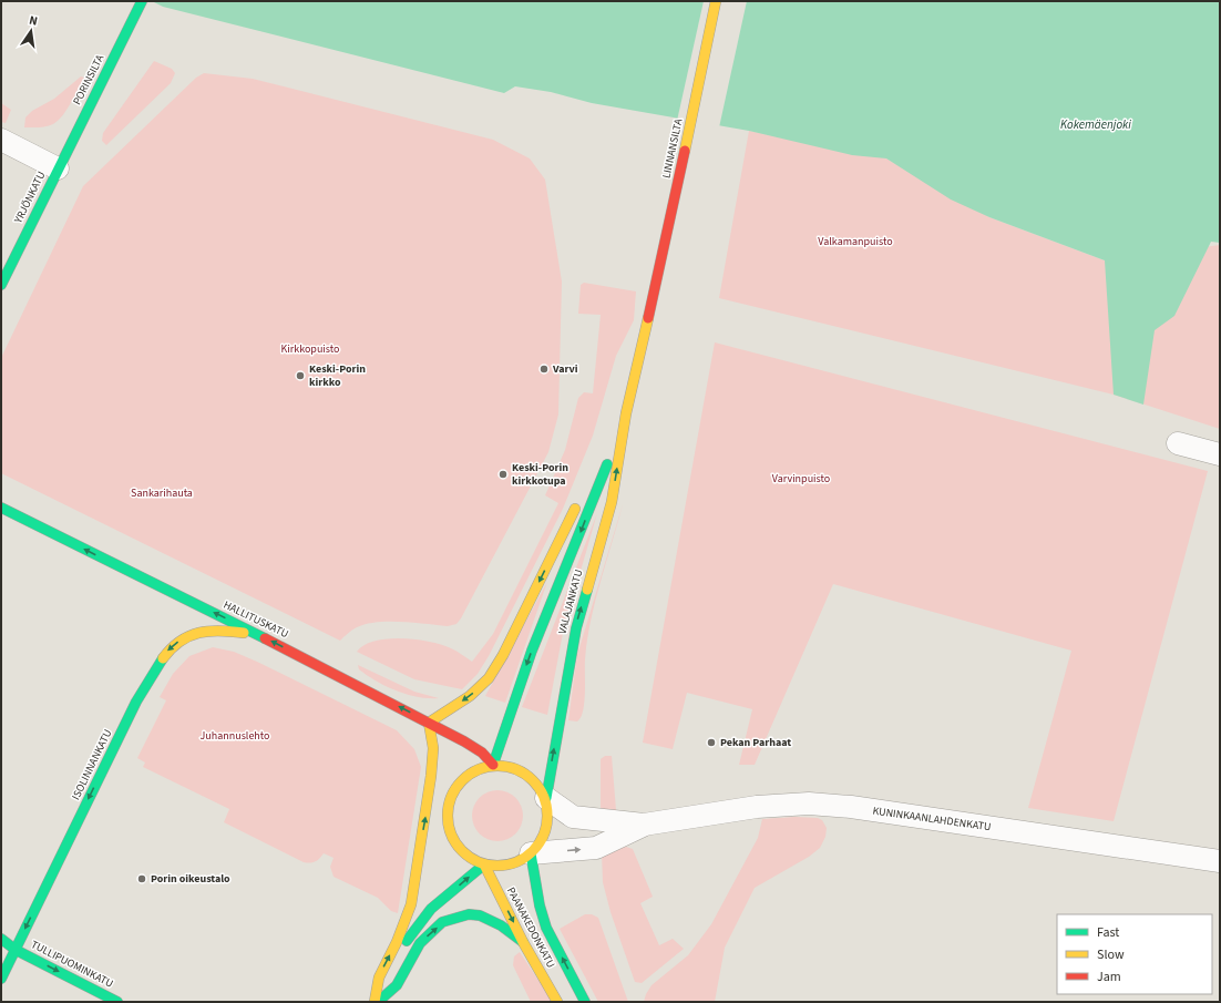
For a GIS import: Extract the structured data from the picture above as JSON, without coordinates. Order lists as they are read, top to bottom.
{
  "streets": {
    "main road": [
      "PORINSILTA",
      "LINNANSILTA",
      "YRJÖNKATU",
      "VALAJANKATU",
      "HALLITUSKATU",
      "ISOLINNANKATU",
      "PAANAKEDONKATU",
      "TULLIPUOMINKATU"
    ],
    "street": ["KUNINKAANLAHDENKATU"]
  },
  "crossings": [
    ["PORINSILTA", "YRJÖNKATU"],
    ["LINNANSILTA", "VALAJANKATU"],
    ["VALAJANKATU", "HALLITUSKATU"],
    ["VALAJANKATU", "KUNINKAANLAHDENKATU"],
    ["VALAJANKATU", "PAANAKEDONKATU"],
    ["HALLITUSKATU", "ISOLINNANKATU"],
    ["HALLITUSKATU", "KUNINKAANLAHDENKATU"],
    ["HALLITUSKATU", "PAANAKEDONKATU"],
    ["ISOLINNANKATU", "TULLIPUOMINKATU"],
    ["KUNINKAANLAHDENKATU", "PAANAKEDONKATU"]
  ],
  "one_way": ["HALLITUSKATU", "ISOLINNANKATU", "TULLIPUOMINKATU"],
  "water": ["Kokemäenjoki"],
  "parks": [
    "Valkamanpuisto",
    "Kirkkopuisto",
    "Varvinpuisto",
    "Sankarihauta",
    "Juhannuslehto"
  ],
  "places": [
    "Varvi",
    "Keski-Porin kirkko",
    "Keski-Porin kirkkotupa",
    "Pekan Parhaat",
    "Porin oikeustalo"
  ],
  "legend": ["Fast", "Slow", "Jam"],
  "north": "top"
}
